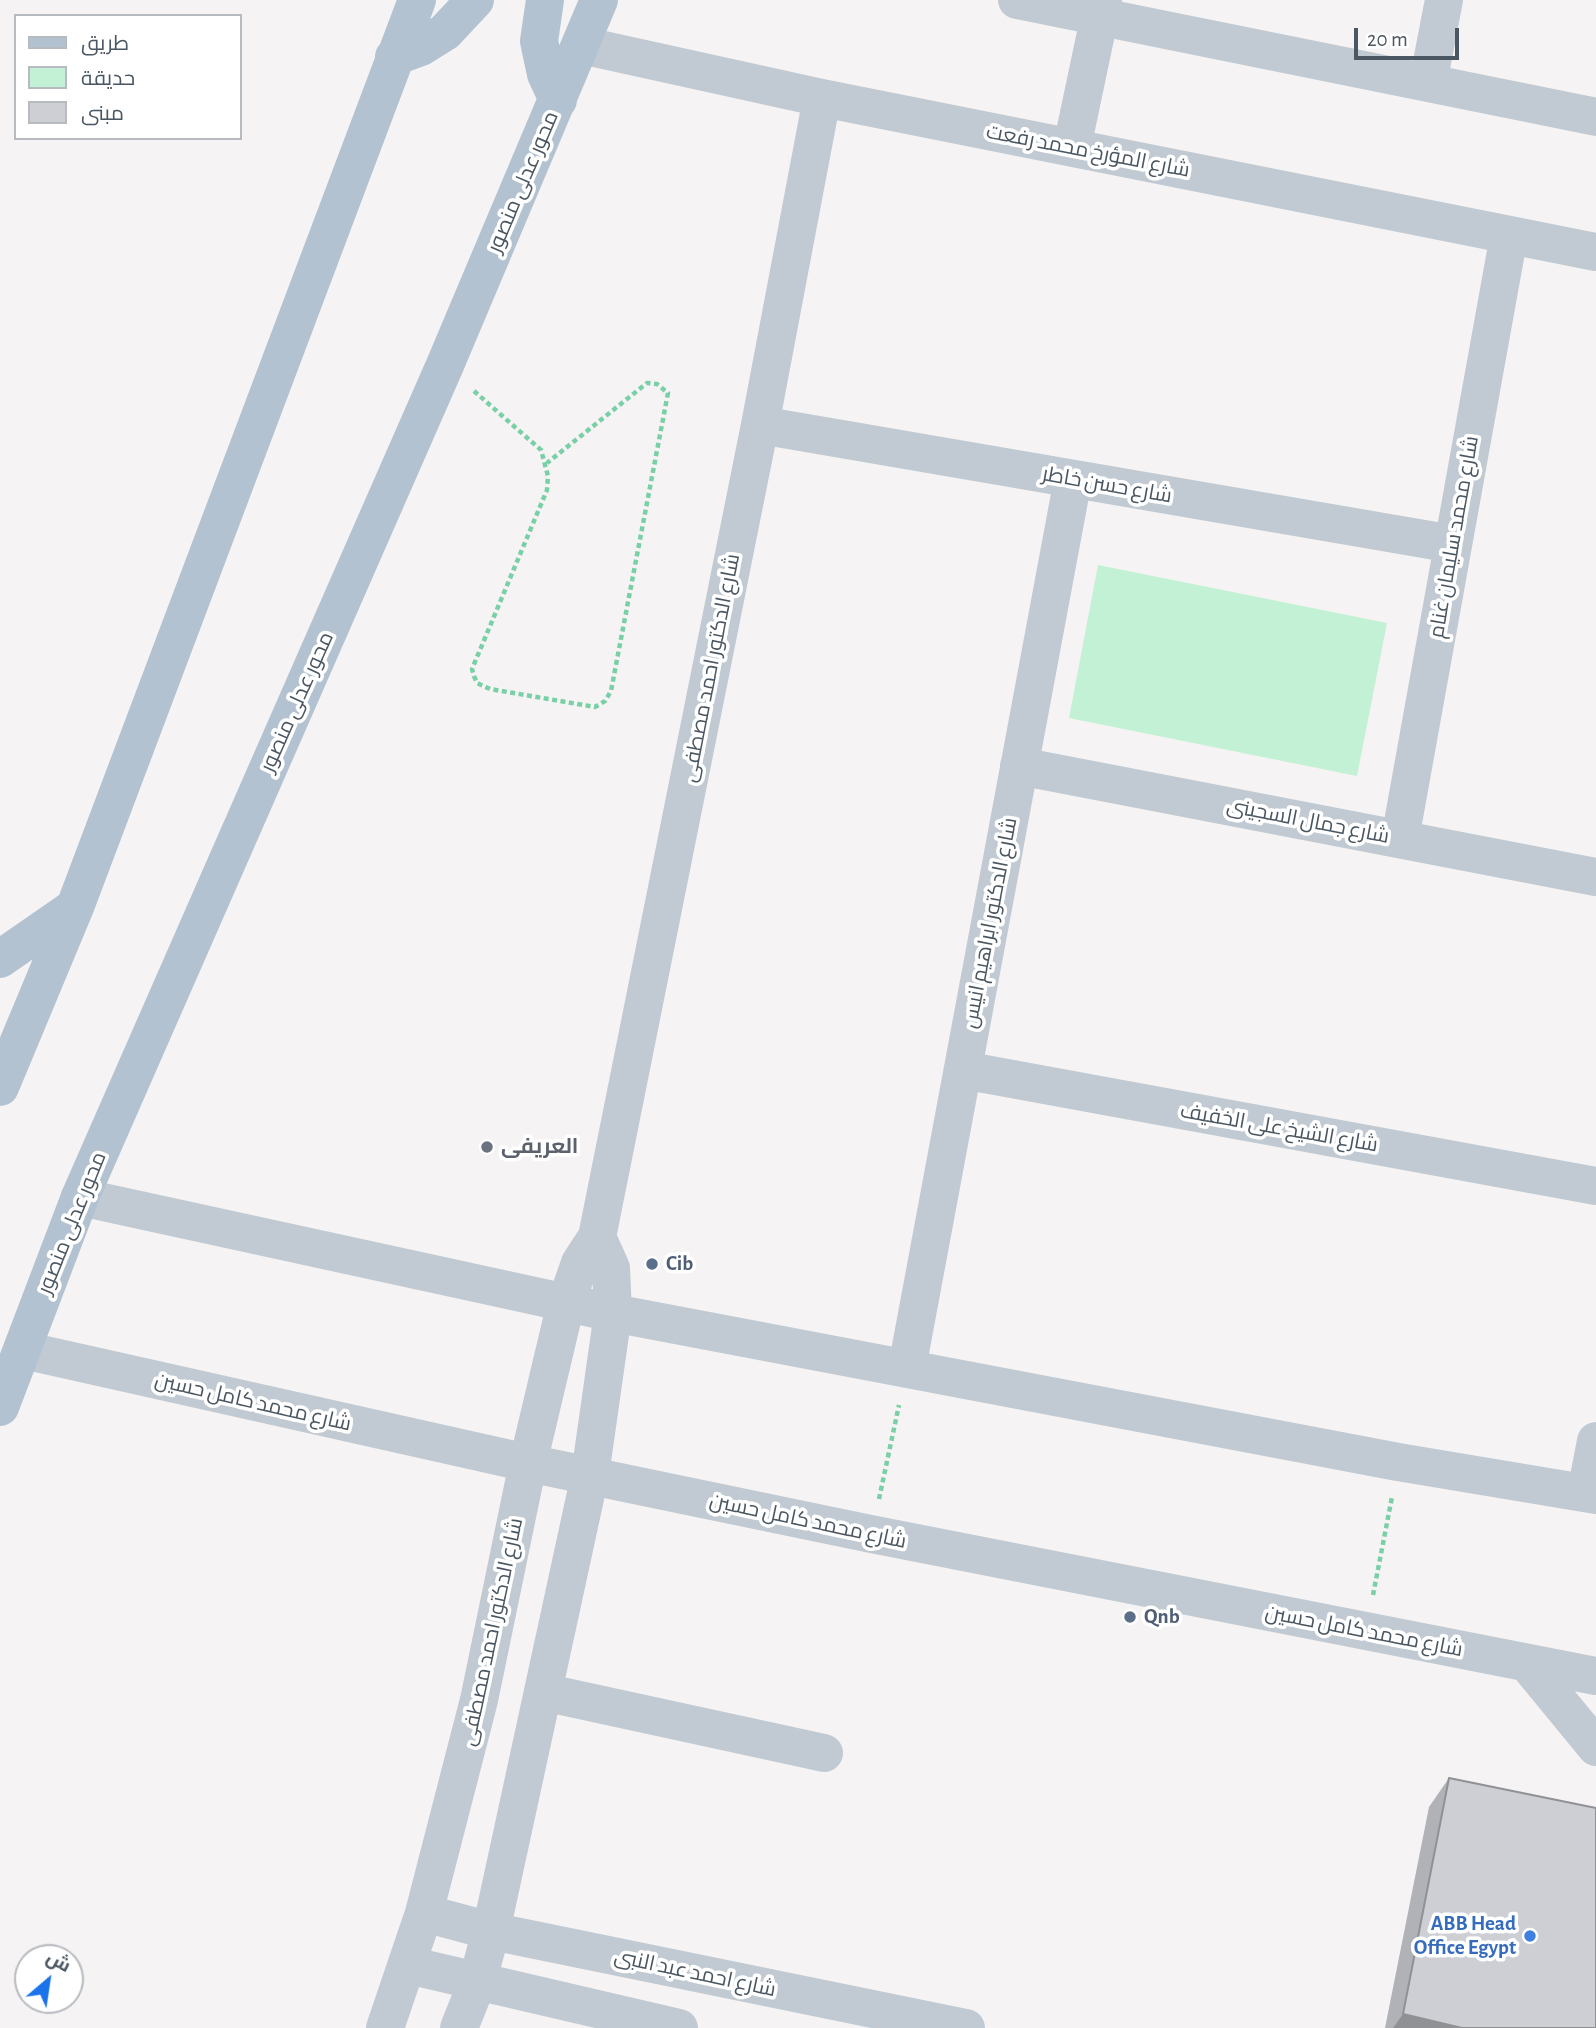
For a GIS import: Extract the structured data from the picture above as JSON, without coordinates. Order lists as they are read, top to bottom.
{
  "streets": {
    "main road": ["محور عدلى منصور"],
    "street": [
      "شارع المؤرخ محمد رفعت",
      "شارع حسن خاطر",
      "شارع محمد سليمان غنام",
      "شارع الدكتور احمد مصطفى",
      "شارع جمال السجينى",
      "شارع الدكتور ابراهيم انيس",
      "شارع الشيخ على الخفيف",
      "شارع محمد كامل حسين",
      "شارع احمد عبد النبى"
    ]
  },
  "crossings": [
    ["شارع المؤرخ محمد رفعت", "محور عدلى منصور"],
    ["شارع المؤرخ محمد رفعت", "شارع محمد سليمان غنام"],
    ["شارع المؤرخ محمد رفعت", "شارع الدكتور احمد مصطفى"],
    ["محور عدلى منصور", "شارع محمد كامل حسين"],
    ["شارع حسن خاطر", "شارع محمد سليمان غنام"],
    ["شارع حسن خاطر", "شارع الدكتور احمد مصطفى"],
    ["شارع حسن خاطر", "شارع الدكتور ابراهيم انيس"],
    ["شارع محمد سليمان غنام", "شارع جمال السجينى"],
    ["شارع الدكتور احمد مصطفى", "شارع محمد كامل حسين"],
    ["شارع الدكتور احمد مصطفى", "شارع احمد عبد النبى"],
    ["شارع جمال السجينى", "شارع الدكتور ابراهيم انيس"],
    ["شارع الدكتور ابراهيم انيس", "شارع الشيخ على الخفيف"]
  ],
  "places": [
    "العريفى",
    "Cib",
    "Qnb",
    "ABB Head Office Egypt"
  ],
  "legend": ["طريق", "حديقة", "مبنى"],
  "scale_bar": "20 m",
  "north": "top right"
}
